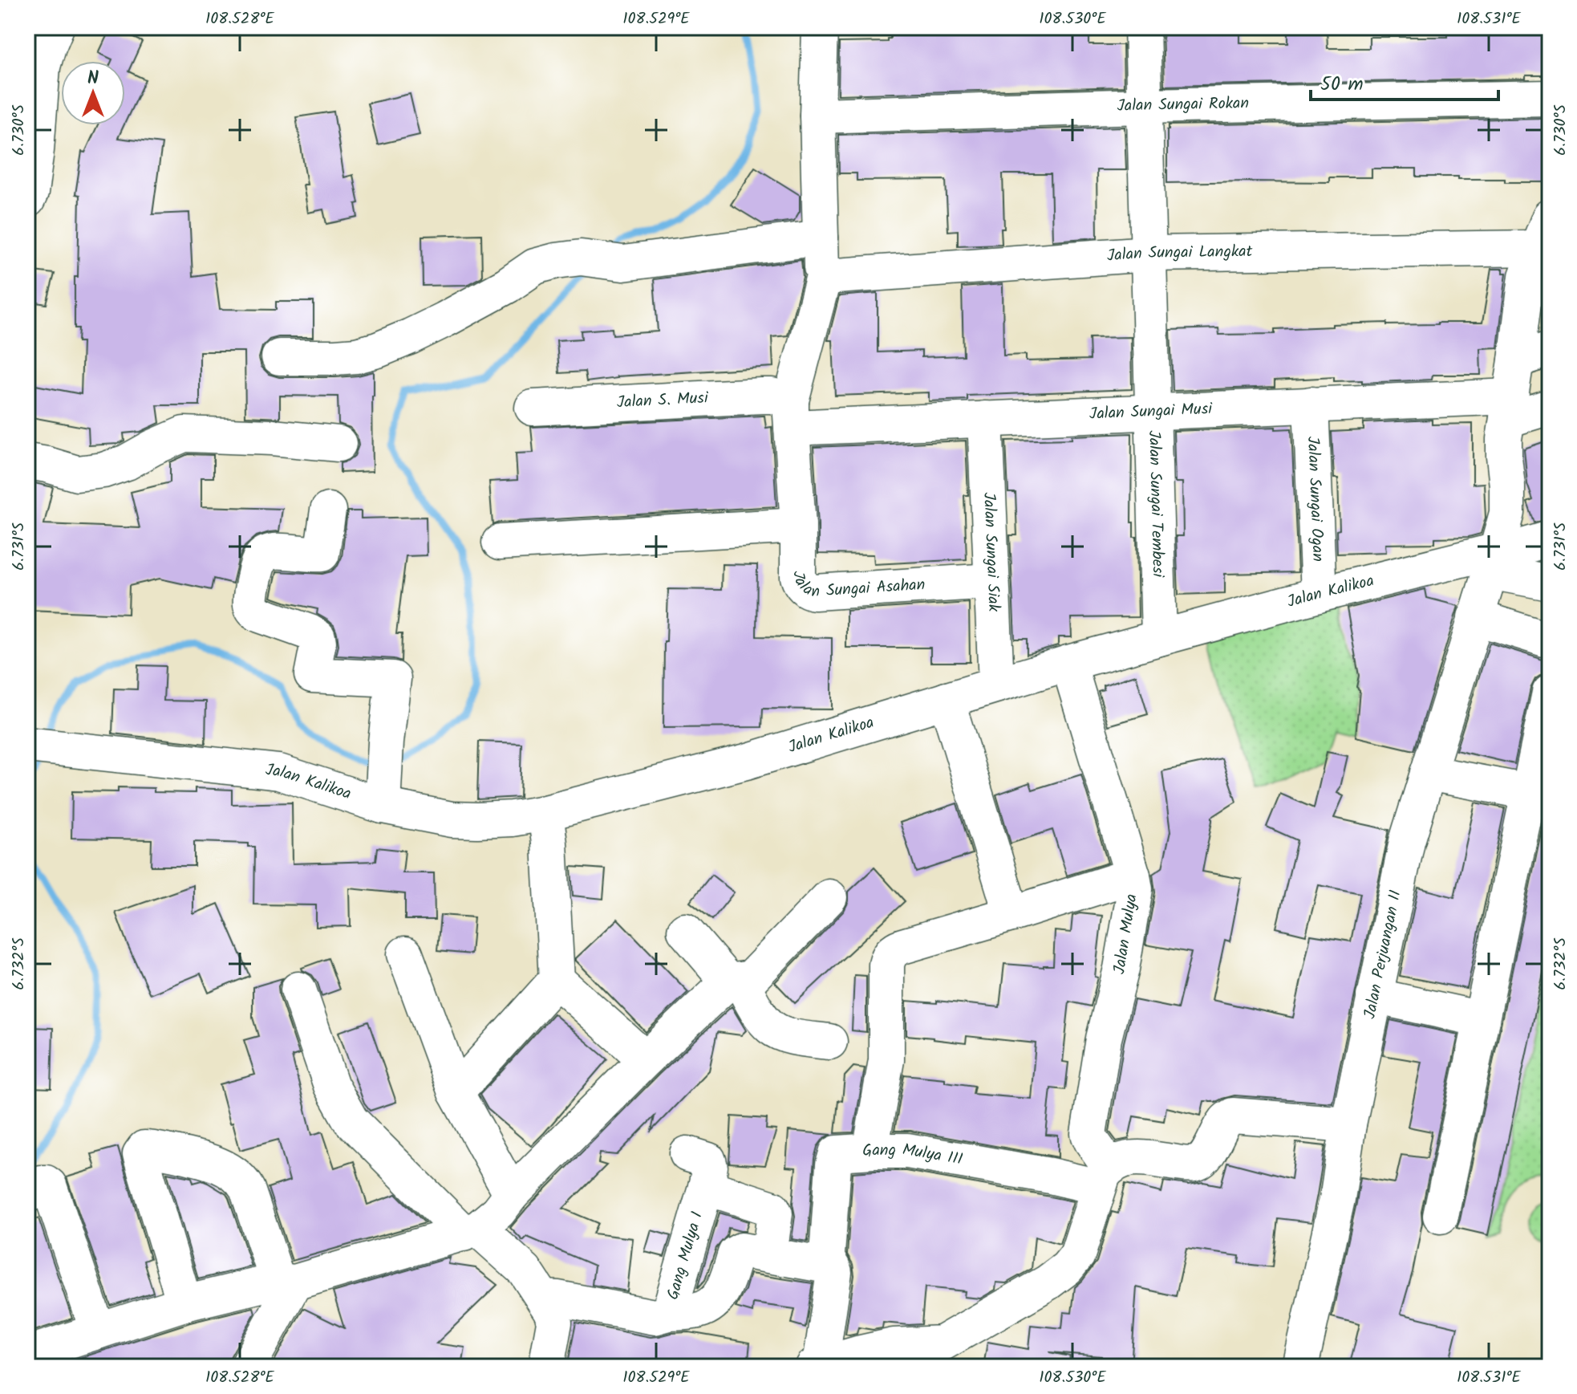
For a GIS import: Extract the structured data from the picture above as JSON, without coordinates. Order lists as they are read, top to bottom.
{
  "streets": {
    "street": [
      "Jalan Sungai Rokan",
      "Jalan Sungai Langkat",
      "Jalan S. Musi",
      "Jalan Sungai Musi",
      "Jalan Sungai Ogan",
      "Jalan Sungai Tembesi",
      "Jalan Sungai Siak",
      "Jalan Sungai Asahan",
      "Jalan Kalikoa",
      "Jalan Mulya",
      "Jalan Perjuangan II",
      "Gang Mulya III",
      "Gang Mulya I"
    ]
  },
  "crossings": [
    ["Jalan Sungai Rokan", "Jalan Sungai Tembesi"],
    ["Jalan Sungai Langkat", "Jalan Sungai Tembesi"],
    ["Jalan Sungai Langkat", "Jalan Sungai Asahan"],
    ["Jalan S. Musi", "Jalan Sungai Musi"],
    ["Jalan S. Musi", "Jalan Sungai Asahan"],
    ["Jalan Sungai Musi", "Jalan Sungai Ogan"],
    ["Jalan Sungai Musi", "Jalan Sungai Tembesi"],
    ["Jalan Sungai Musi", "Jalan Sungai Siak"],
    ["Jalan Sungai Musi", "Jalan Sungai Asahan"],
    ["Jalan Sungai Ogan", "Jalan Kalikoa"],
    ["Jalan Sungai Tembesi", "Jalan Kalikoa"],
    ["Jalan Sungai Siak", "Jalan Sungai Asahan"],
    ["Jalan Sungai Siak", "Jalan Kalikoa"],
    ["Jalan Kalikoa", "Jalan Mulya"],
    ["Jalan Kalikoa", "Jalan Perjuangan II"],
    ["Jalan Mulya", "Gang Mulya III"]
  ],
  "scale_bar": "50 m",
  "north": "top",
  "coordinates": [
    "108.528°E",
    "108.529°E",
    "108.530°E",
    "108.531°E",
    "6.730°S",
    "6.731°S",
    "6.732°S"
  ]
}
